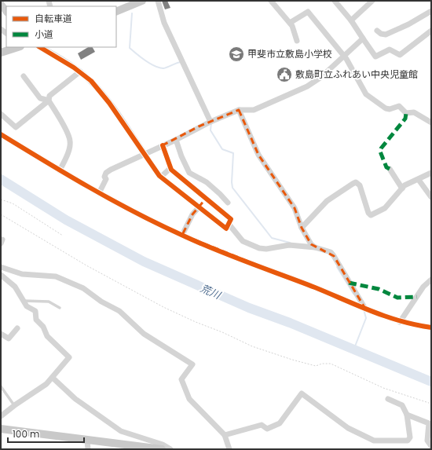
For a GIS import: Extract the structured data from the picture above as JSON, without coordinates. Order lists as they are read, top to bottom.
{
  "water": ["荒川"],
  "places": {
    "school or university": ["甲斐市立敷島小学校"],
    "public building": ["敷島町立ふれあい中央児童館"]
  },
  "legend": ["自転車道", "小道"],
  "scale_bar": "100 m"
}
